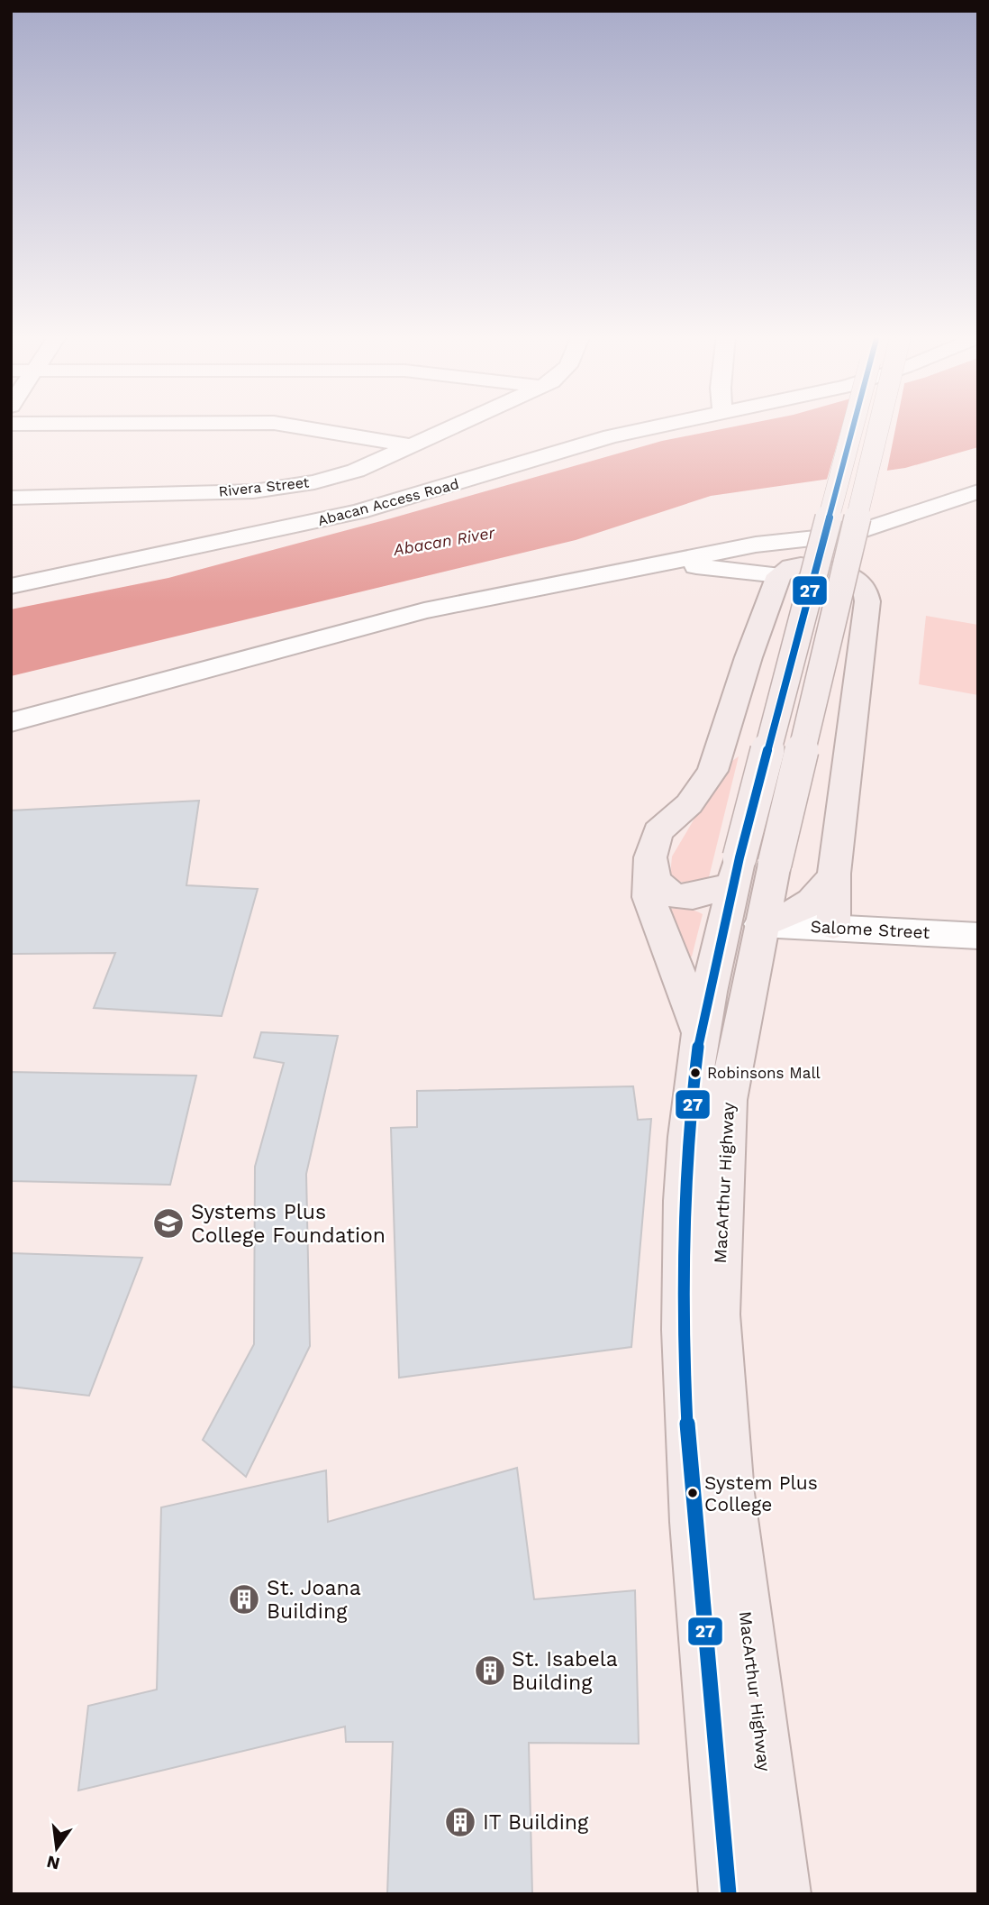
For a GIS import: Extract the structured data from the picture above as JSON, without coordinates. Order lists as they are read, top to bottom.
{
  "streets": {
    "highway": ["MacArthur Highway"],
    "street": ["Rivera Street", "Abacan Access Road", "Salome Street"]
  },
  "crossings": [
    ["Salome Street", "MacArthur Highway"]
  ],
  "water": ["Abacan River"],
  "places": {
    "other": ["Robinsons Mall", "System Plus College"],
    "school or university": ["Systems Plus College Foundation"],
    "building": ["St. Joana Building", "St. Isabela Building", "IT Building"]
  },
  "lines": ["transit line 27"],
  "north": "bottom"
}
